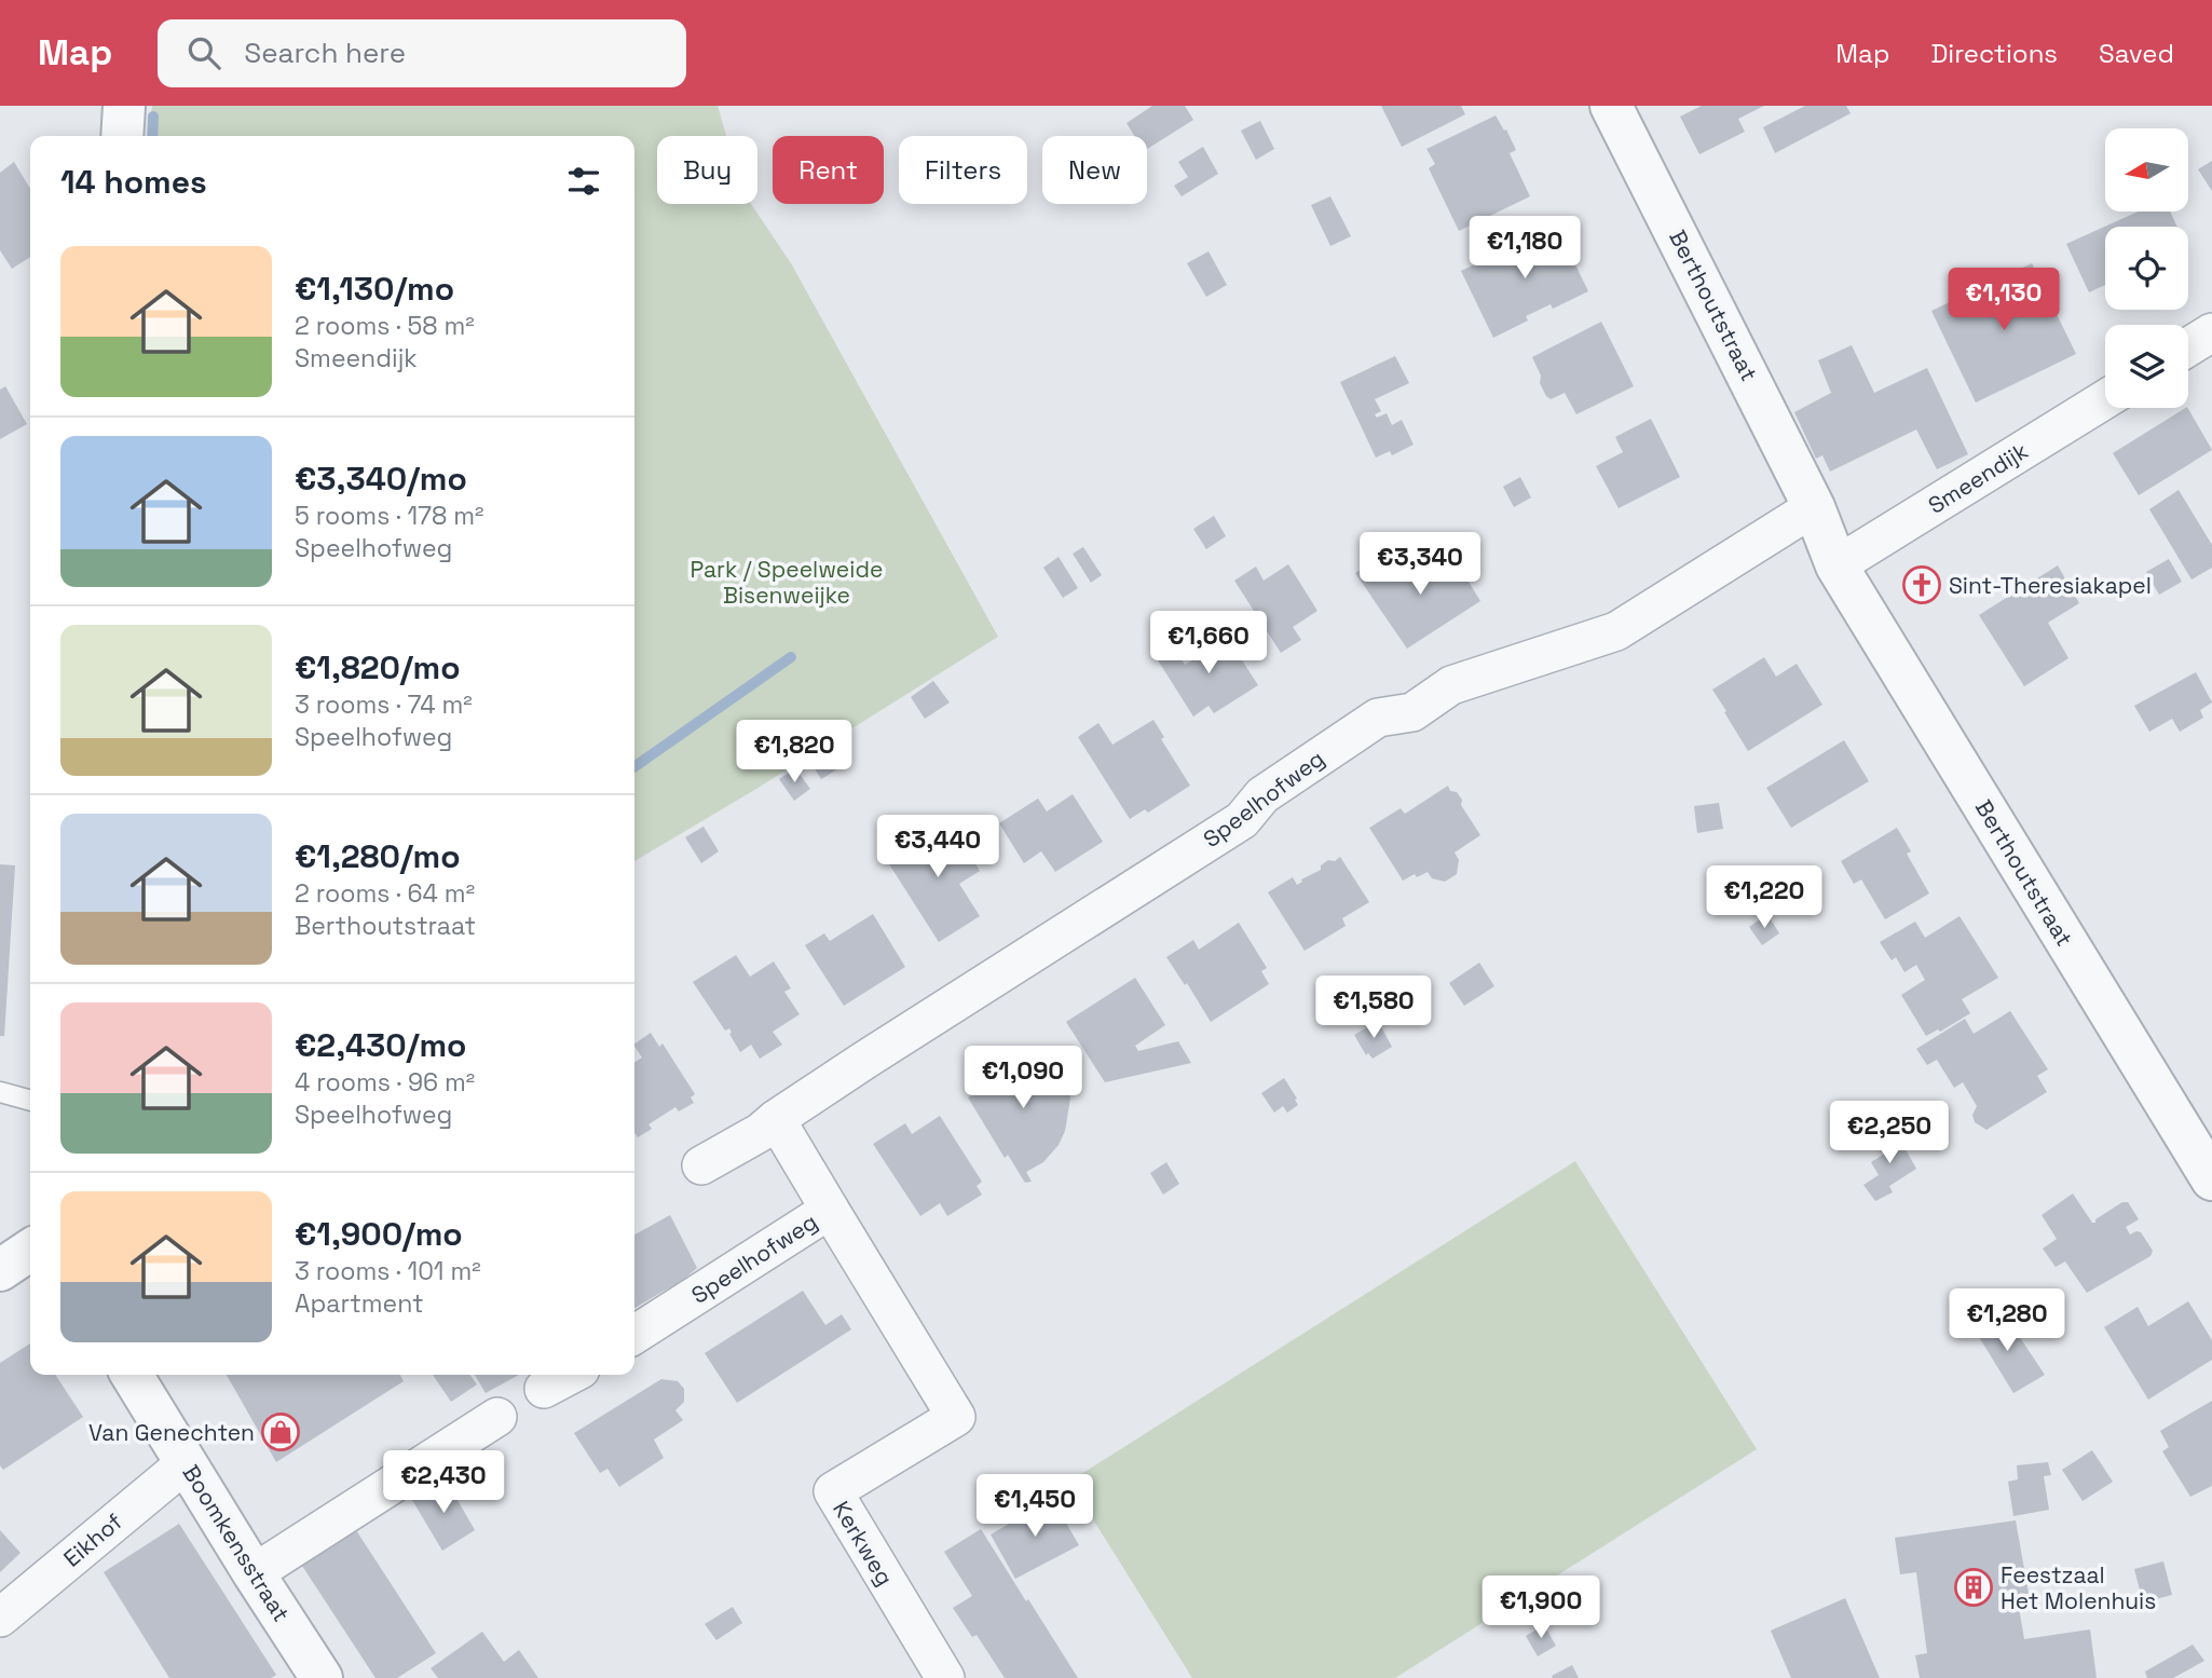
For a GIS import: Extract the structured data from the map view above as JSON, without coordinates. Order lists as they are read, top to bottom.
{
  "streets": {
    "street": [
      "Berthoutstraat",
      "Smeendijk",
      "Speelhofweg",
      "Eikhof",
      "Boomkensstraat",
      "Kerkweg"
    ]
  },
  "crossings": [
    ["Berthoutstraat", "Smeendijk"],
    ["Berthoutstraat", "Speelhofweg"],
    ["Speelhofweg", "Kerkweg"],
    ["Eikhof", "Boomkensstraat"]
  ],
  "parks": ["Park / Speelweide Bisenweijke"],
  "places": {
    "church": ["Sint-Theresiakapel"],
    "shop": ["Van Genechten"],
    "building": ["Feestzaal Het Molenhuis"]
  },
  "north": "left",
  "page": {
    "header": "Map",
    "search": "Search here",
    "nav": ["Map", "Directions", "Saved"],
    "chip": [
      "Buy",
      "Rent",
      "Filters",
      "New"
    ],
    "heading": "14 homes",
    "price": [
      "€1,180",
      "€1,130",
      "€3,340",
      "€1,660",
      "€1,820",
      "€3,440",
      "€1,220",
      "€1,580",
      "€1,090",
      "€2,250",
      "€1,280",
      "€2,430",
      "€1,450",
      "€1,900"
    ],
    "list": [
      {
        "name": "€1,130/mo",
        "note": "2 rooms · 58 m² · Smeendijk"
      },
      {
        "name": "€3,340/mo",
        "note": "5 rooms · 178 m² · Speelhofweg"
      },
      {
        "name": "€1,820/mo",
        "note": "3 rooms · 74 m² · Speelhofweg"
      },
      {
        "name": "€1,280/mo",
        "note": "2 rooms · 64 m² · Berthoutstraat"
      },
      {
        "name": "€2,430/mo",
        "note": "4 rooms · 96 m² · Speelhofweg"
      },
      {
        "name": "€1,900/mo",
        "note": "3 rooms · 101 m² · Apartment"
      }
    ]
  }
}
